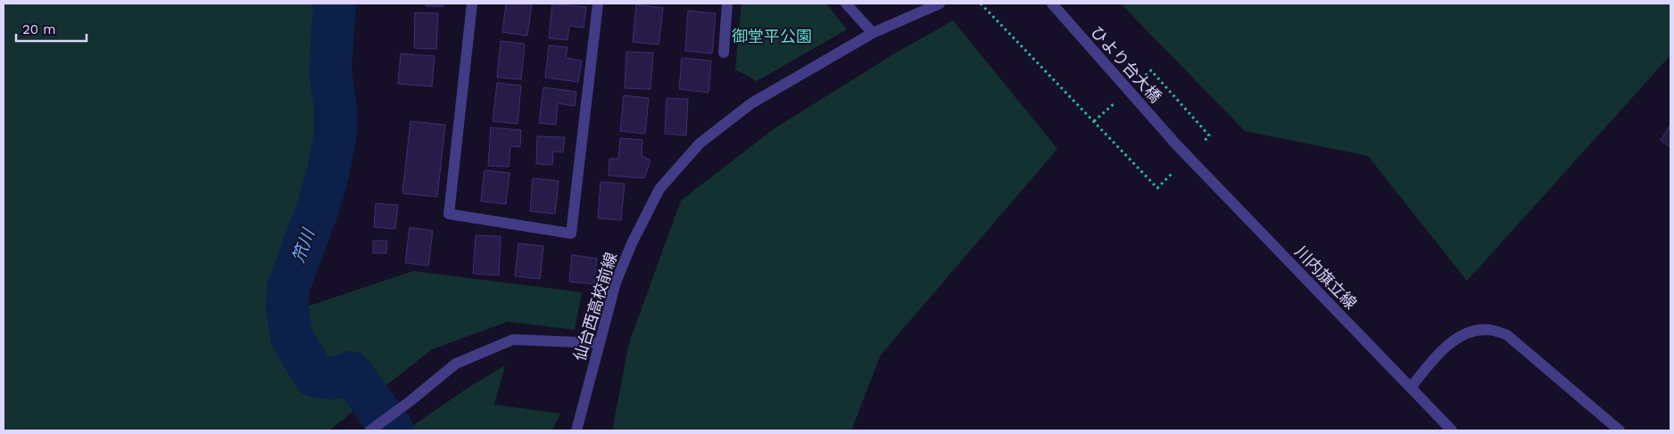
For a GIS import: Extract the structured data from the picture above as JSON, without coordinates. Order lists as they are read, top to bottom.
{
  "streets": {
    "street": ["ひより台大橋", "川内旗立線", "仙台西高校前線"]
  },
  "crossings": [
    ["ひより台大橋", "川内旗立線"]
  ],
  "water": ["笊川"],
  "parks": ["御堂平公園"],
  "scale_bar": "20 m"
}
